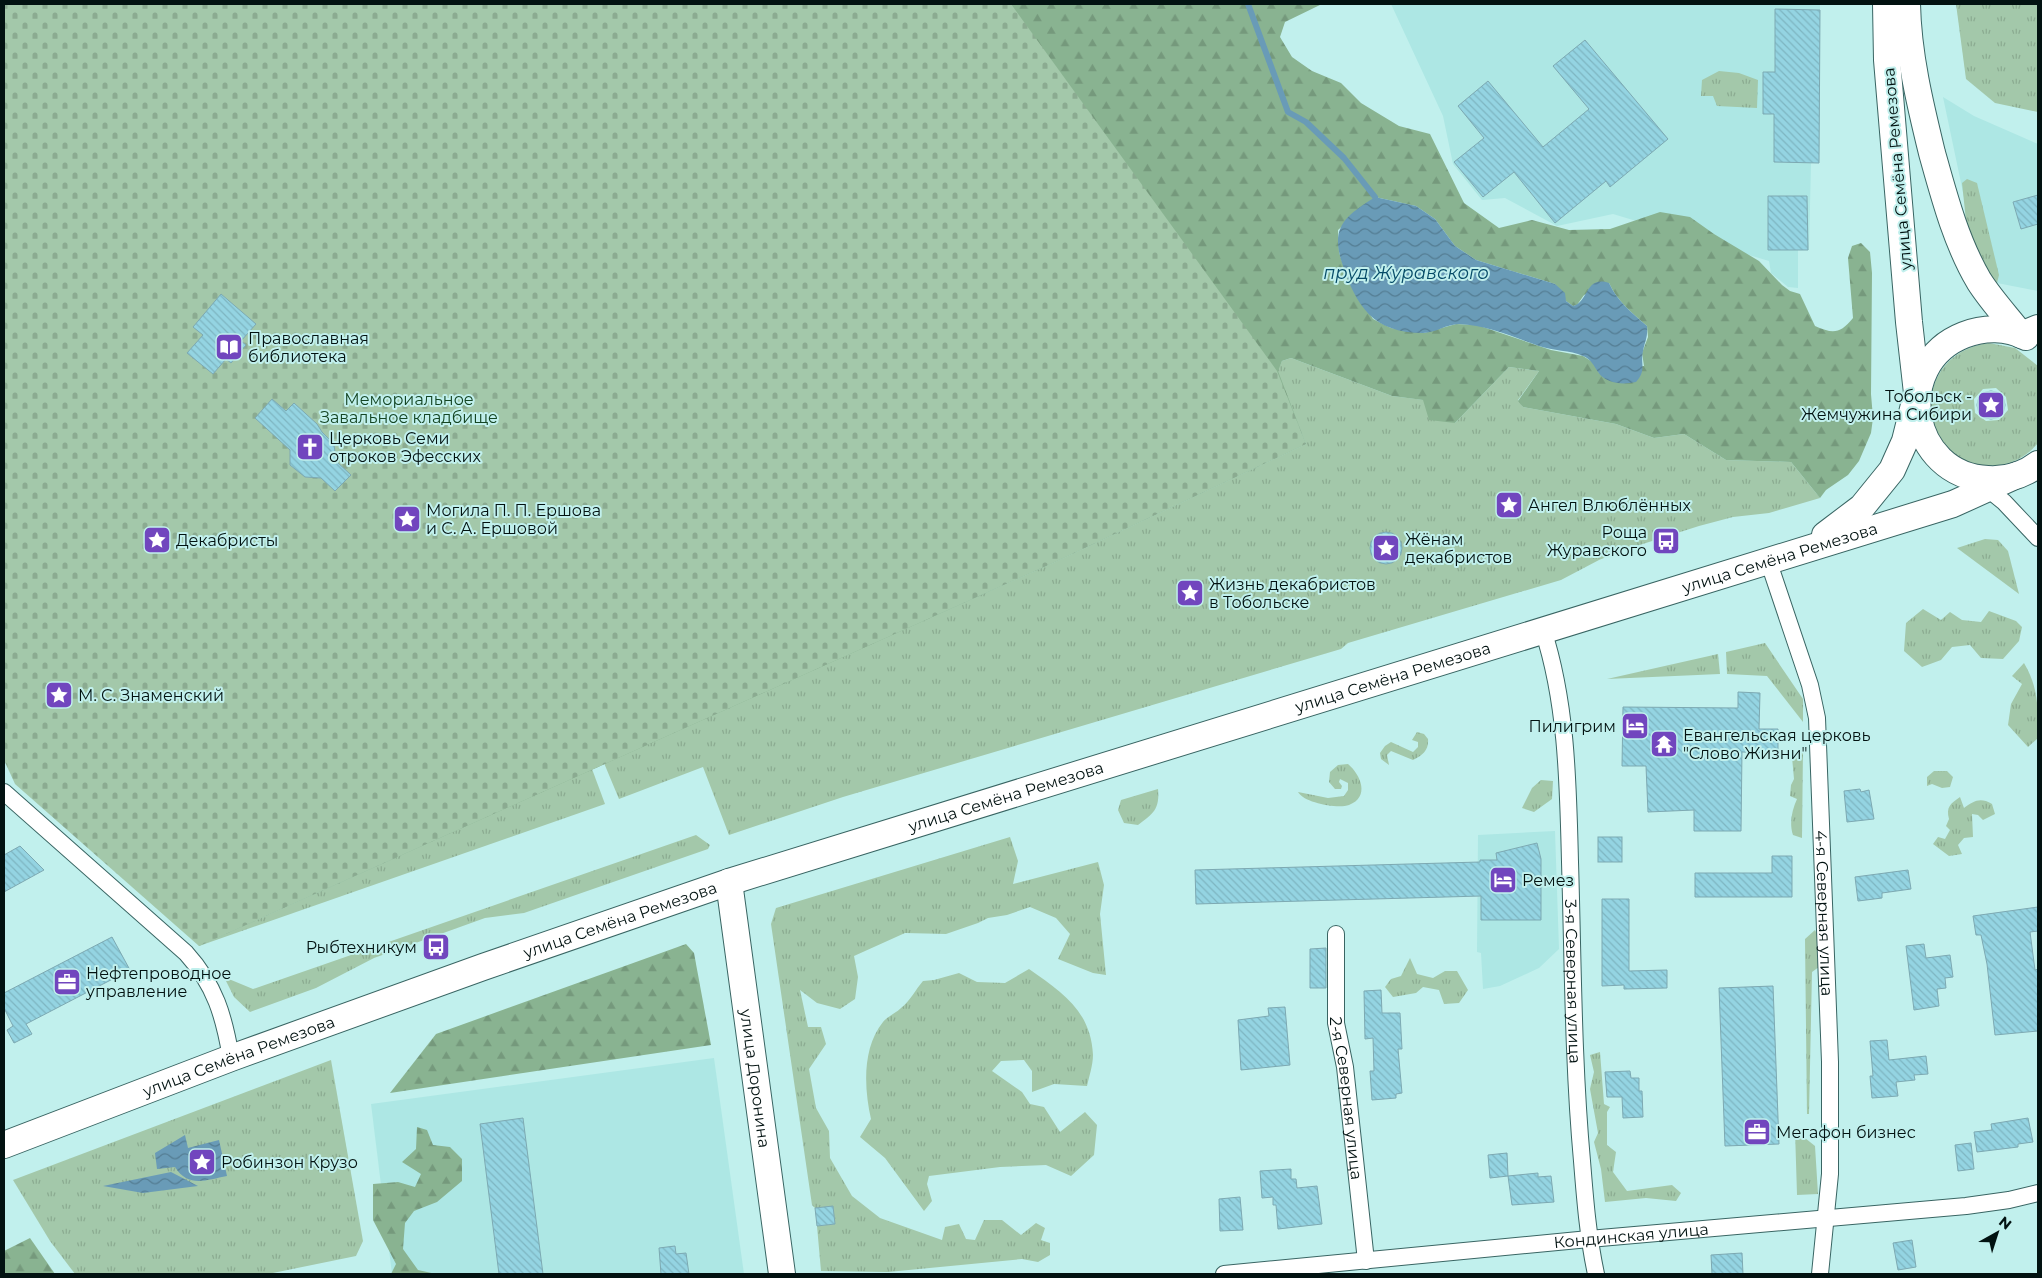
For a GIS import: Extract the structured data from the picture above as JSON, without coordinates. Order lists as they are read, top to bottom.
{
  "streets": {
    "main road": ["улица Семёна Ремезова", "улица Доронина"],
    "street": [
      "4-я Северная улица",
      "3-я Северная улица",
      "2-я Северная улица",
      "Кондинская улица"
    ]
  },
  "crossings": [
    ["улица Семёна Ремезова", "4-я Северная улица"],
    ["улица Семёна Ремезова", "3-я Северная улица"],
    ["улица Семёна Ремезова", "улица Доронина"],
    ["4-я Северная улица", "Кондинская улица"],
    ["3-я Северная улица", "Кондинская улица"],
    ["2-я Северная улица", "Кондинская улица"]
  ],
  "water": ["пруд Журавского"],
  "parks": ["Мемориальное Завальное кладбище"],
  "places": {
    "library": ["Православная библиотека"],
    "place": [
      "Тобольск - Жемчужина Сибири",
      "Ангел Влюблённых",
      "Могила П. П. Ершова и С. А. Ершовой",
      "Декабристы",
      "Жёнам декабристов",
      "Жизнь декабристов в Тобольске",
      "М. С. Знаменский",
      "Робинзон Крузо"
    ],
    "church": ["Церковь Семи отроков Эфесских"],
    "bus stop": ["Роща Журавского", "Рыбтехникум"],
    "hotel": ["Пилигрим", "Ремез"],
    "temple": ["Евангельская церковь \"Слово Жизни\""],
    "office": ["Нефтепроводное управление", "Мегафон бизнес"]
  },
  "north": "top right"
}
